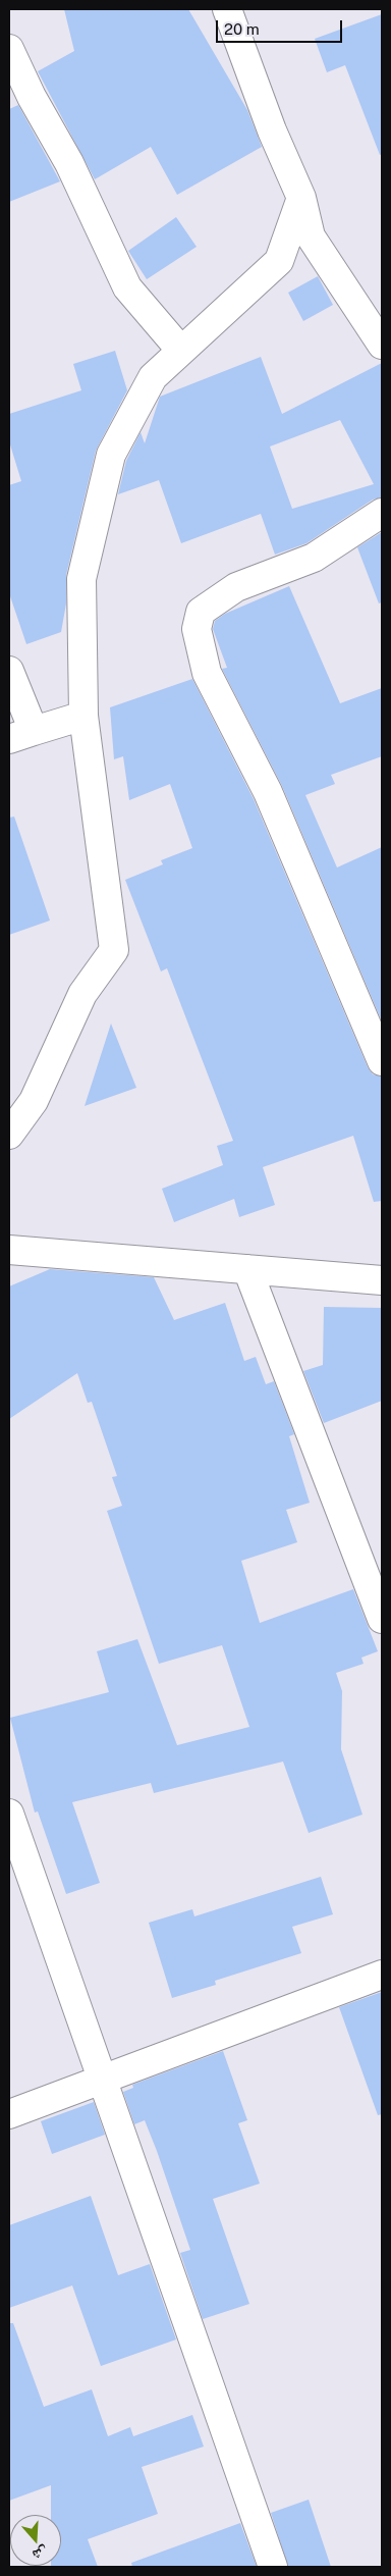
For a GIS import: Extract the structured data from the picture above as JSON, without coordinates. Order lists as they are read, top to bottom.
{
  "scale_bar": "20 m",
  "north": "bottom"
}
